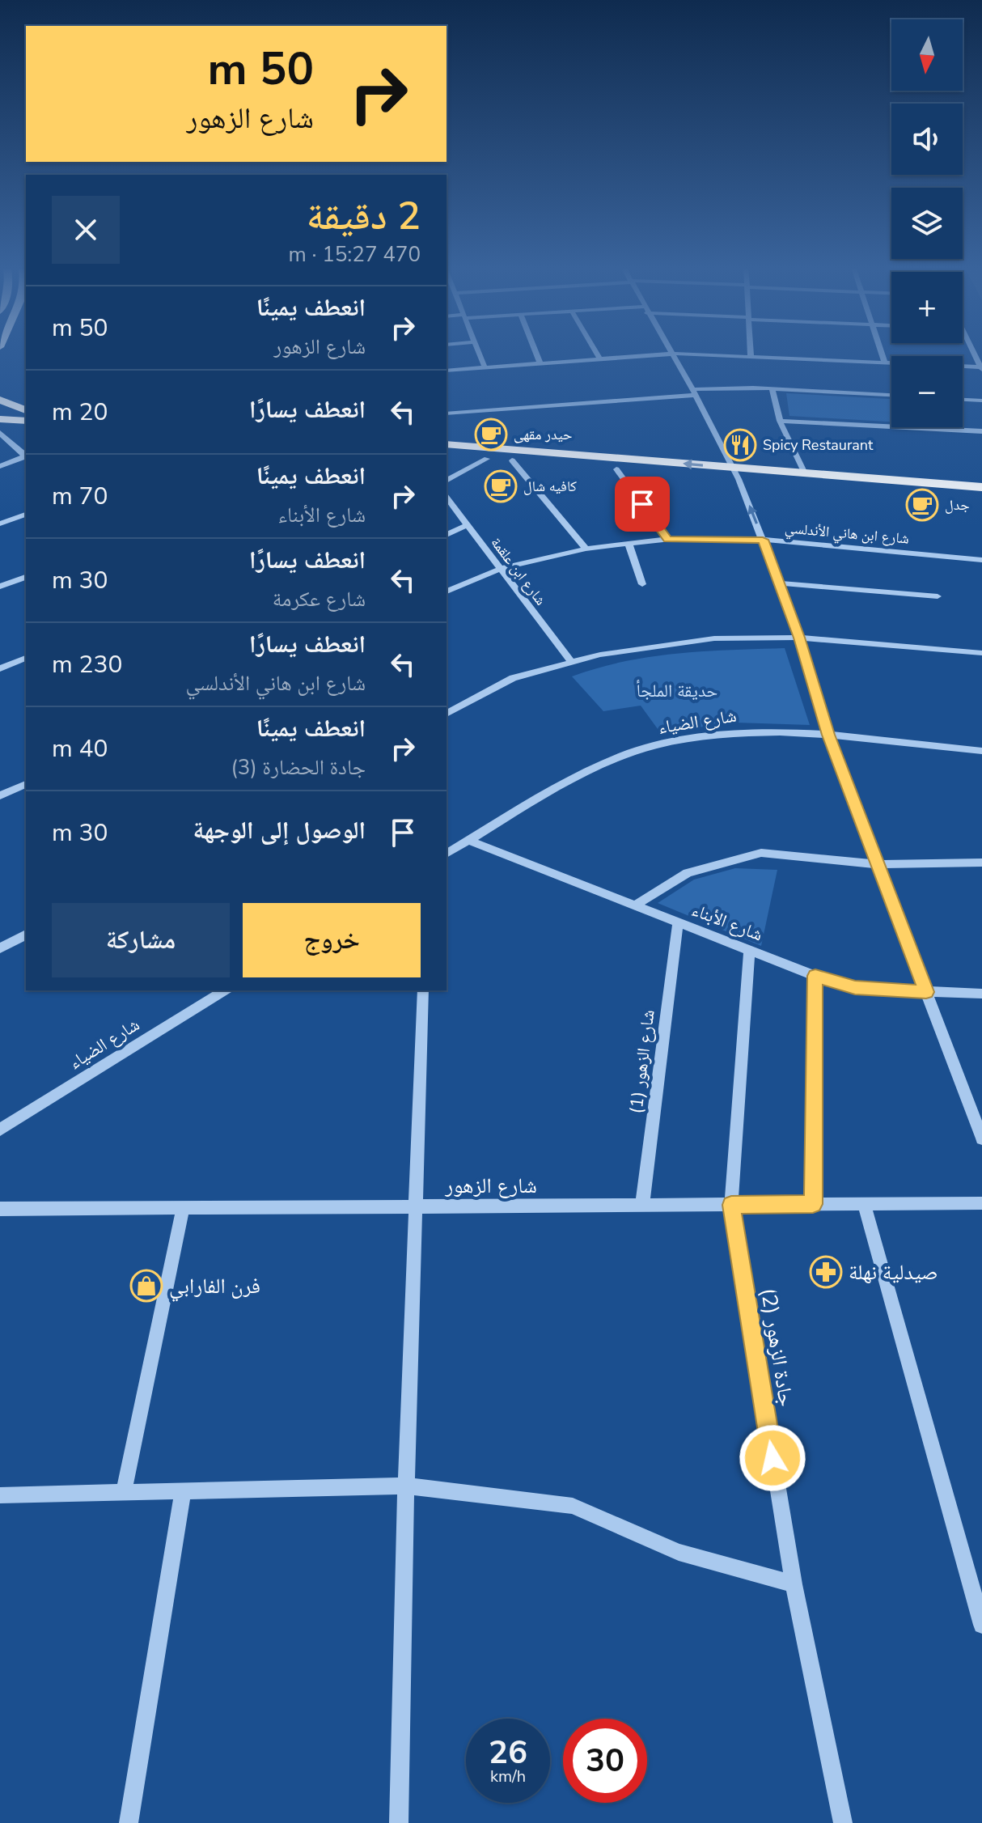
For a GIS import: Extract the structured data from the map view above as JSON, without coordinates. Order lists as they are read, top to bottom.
{
  "streets": {
    "street": [
      "شارع ابن هاني الأندلسي",
      "شارع ابن علقمة",
      "شارع الضياء",
      "شارع الأبناء",
      "شارع الزهور (1)",
      "شارع الزهور",
      "جادة الزهور (2)"
    ]
  },
  "crossings": [
    ["شارع ابن هاني الأندلسي", "شارع ابن علقمة"],
    ["شارع الضياء", "شارع الأبناء"],
    ["شارع الأبناء", "شارع الزهور (1)"],
    ["شارع الأبناء", "جادة الزهور (2)"],
    ["شارع الزهور (1)", "شارع الزهور"],
    ["شارع الزهور", "جادة الزهور (2)"]
  ],
  "parks": ["حديقة الملجأ"],
  "places": {
    "cafe": ["حيدر مقهى", "كافيه شال", "جدل"],
    "restaurant": ["Spicy Restaurant"],
    "pharmacy": ["صيدلية نهلة"],
    "shop": ["فرن الفارابي"]
  },
  "north": "bottom",
  "page": {
    "map_buttons": ["+", "−"],
    "turn": ["50 m", "شارع الزهور"],
    "heading": ["2 دقيقة", "470 m · 15:27"],
    "list": [
      {
        "name": "انعطف يمينًا",
        "note": "شارع الزهور",
        "value": "50 m"
      },
      {
        "name": "انعطف يسارًا",
        "value": "20 m"
      },
      {
        "name": "انعطف يمينًا",
        "note": "شارع الأبناء",
        "value": "70 m"
      },
      {
        "name": "انعطف يسارًا",
        "note": "شارع عكرمة",
        "value": "30 m"
      },
      {
        "name": "انعطف يسارًا",
        "note": "شارع ابن هاني الأندلسي",
        "value": "230 m"
      },
      {
        "name": "انعطف يمينًا",
        "note": "جادة الحضارة (3)",
        "value": "40 m"
      },
      {
        "name": "الوصول إلى الوجهة",
        "value": "30 m"
      }
    ],
    "buttons": ["خروج", "مشاركة"],
    "speed": "26 km/h",
    "limit": "30"
  }
}
